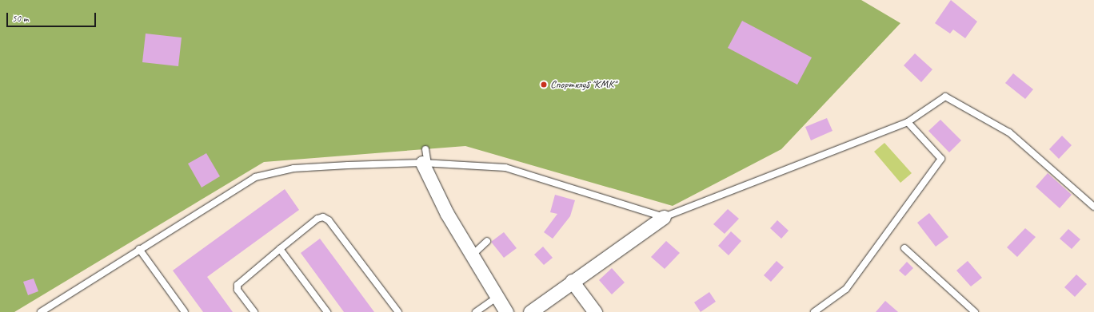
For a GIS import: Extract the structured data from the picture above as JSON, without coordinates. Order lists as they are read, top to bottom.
{
  "places": ["Спортклуб \"КМК\""],
  "scale_bar": "50 m"
}
